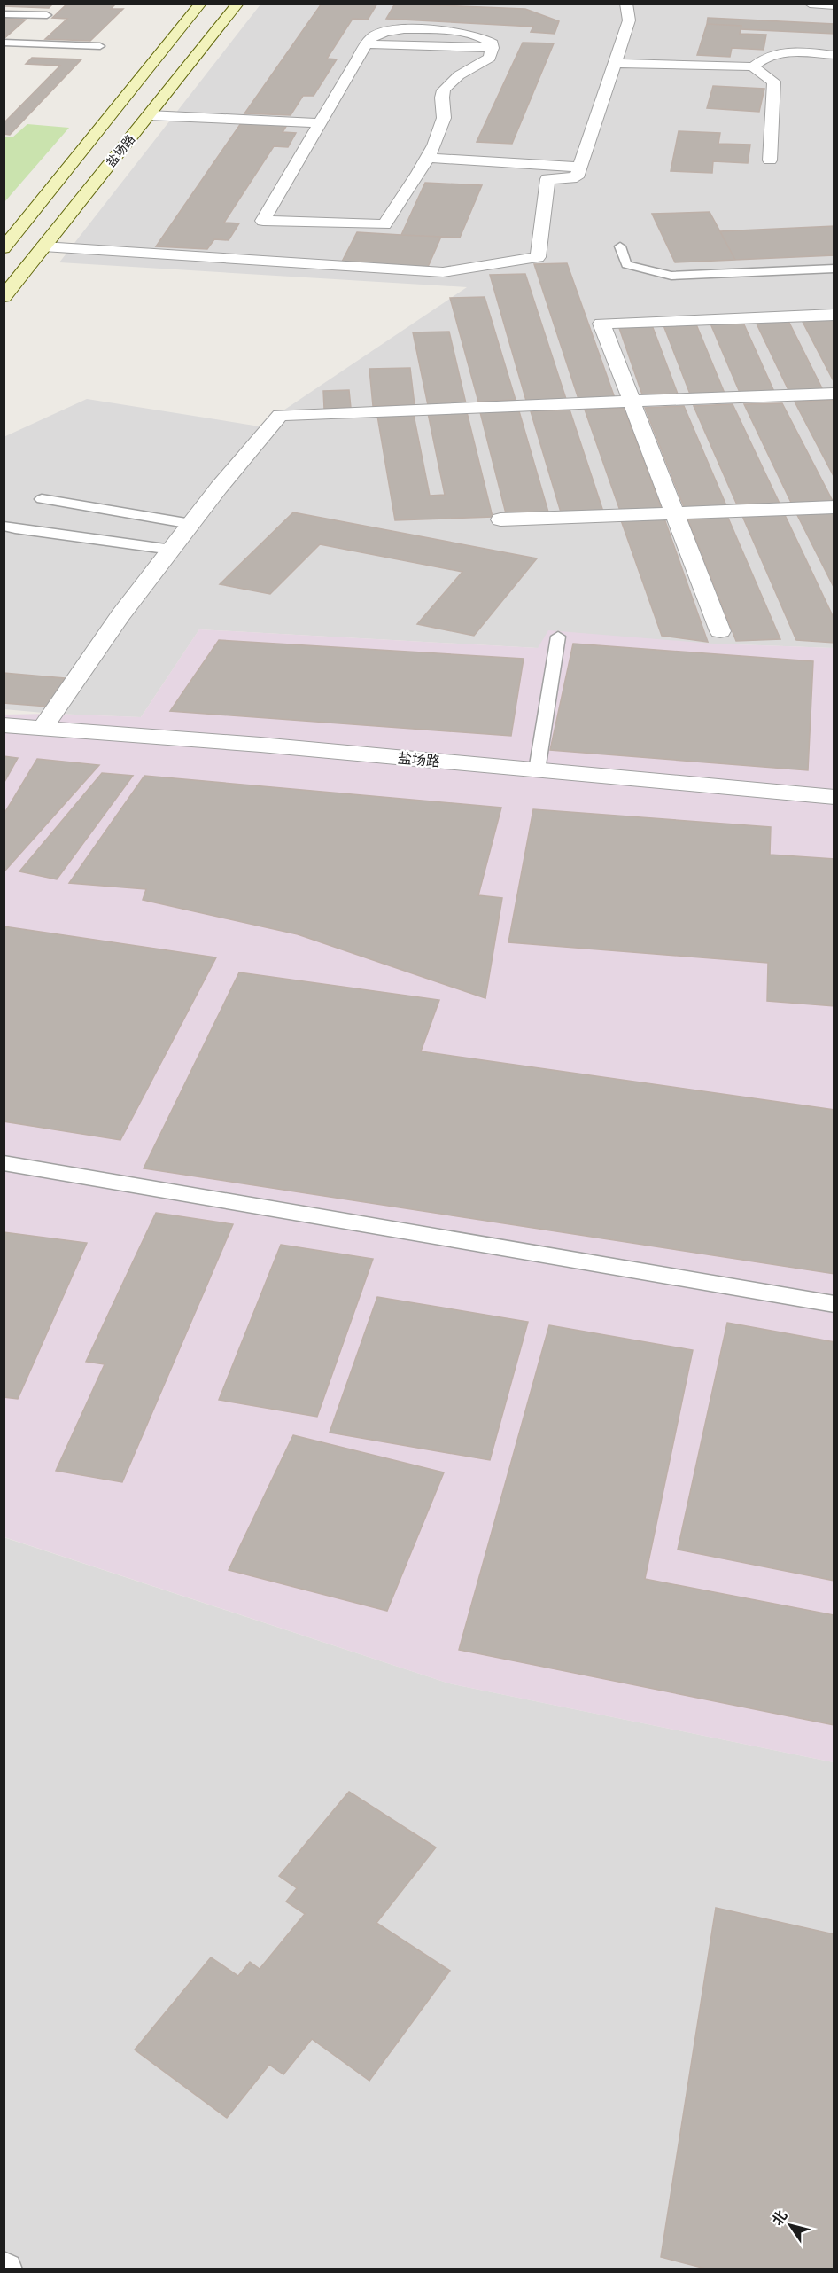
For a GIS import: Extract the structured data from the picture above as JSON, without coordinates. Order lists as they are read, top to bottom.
{
  "streets": {
    "main road": ["盐场路"]
  },
  "north": "top left"
}
